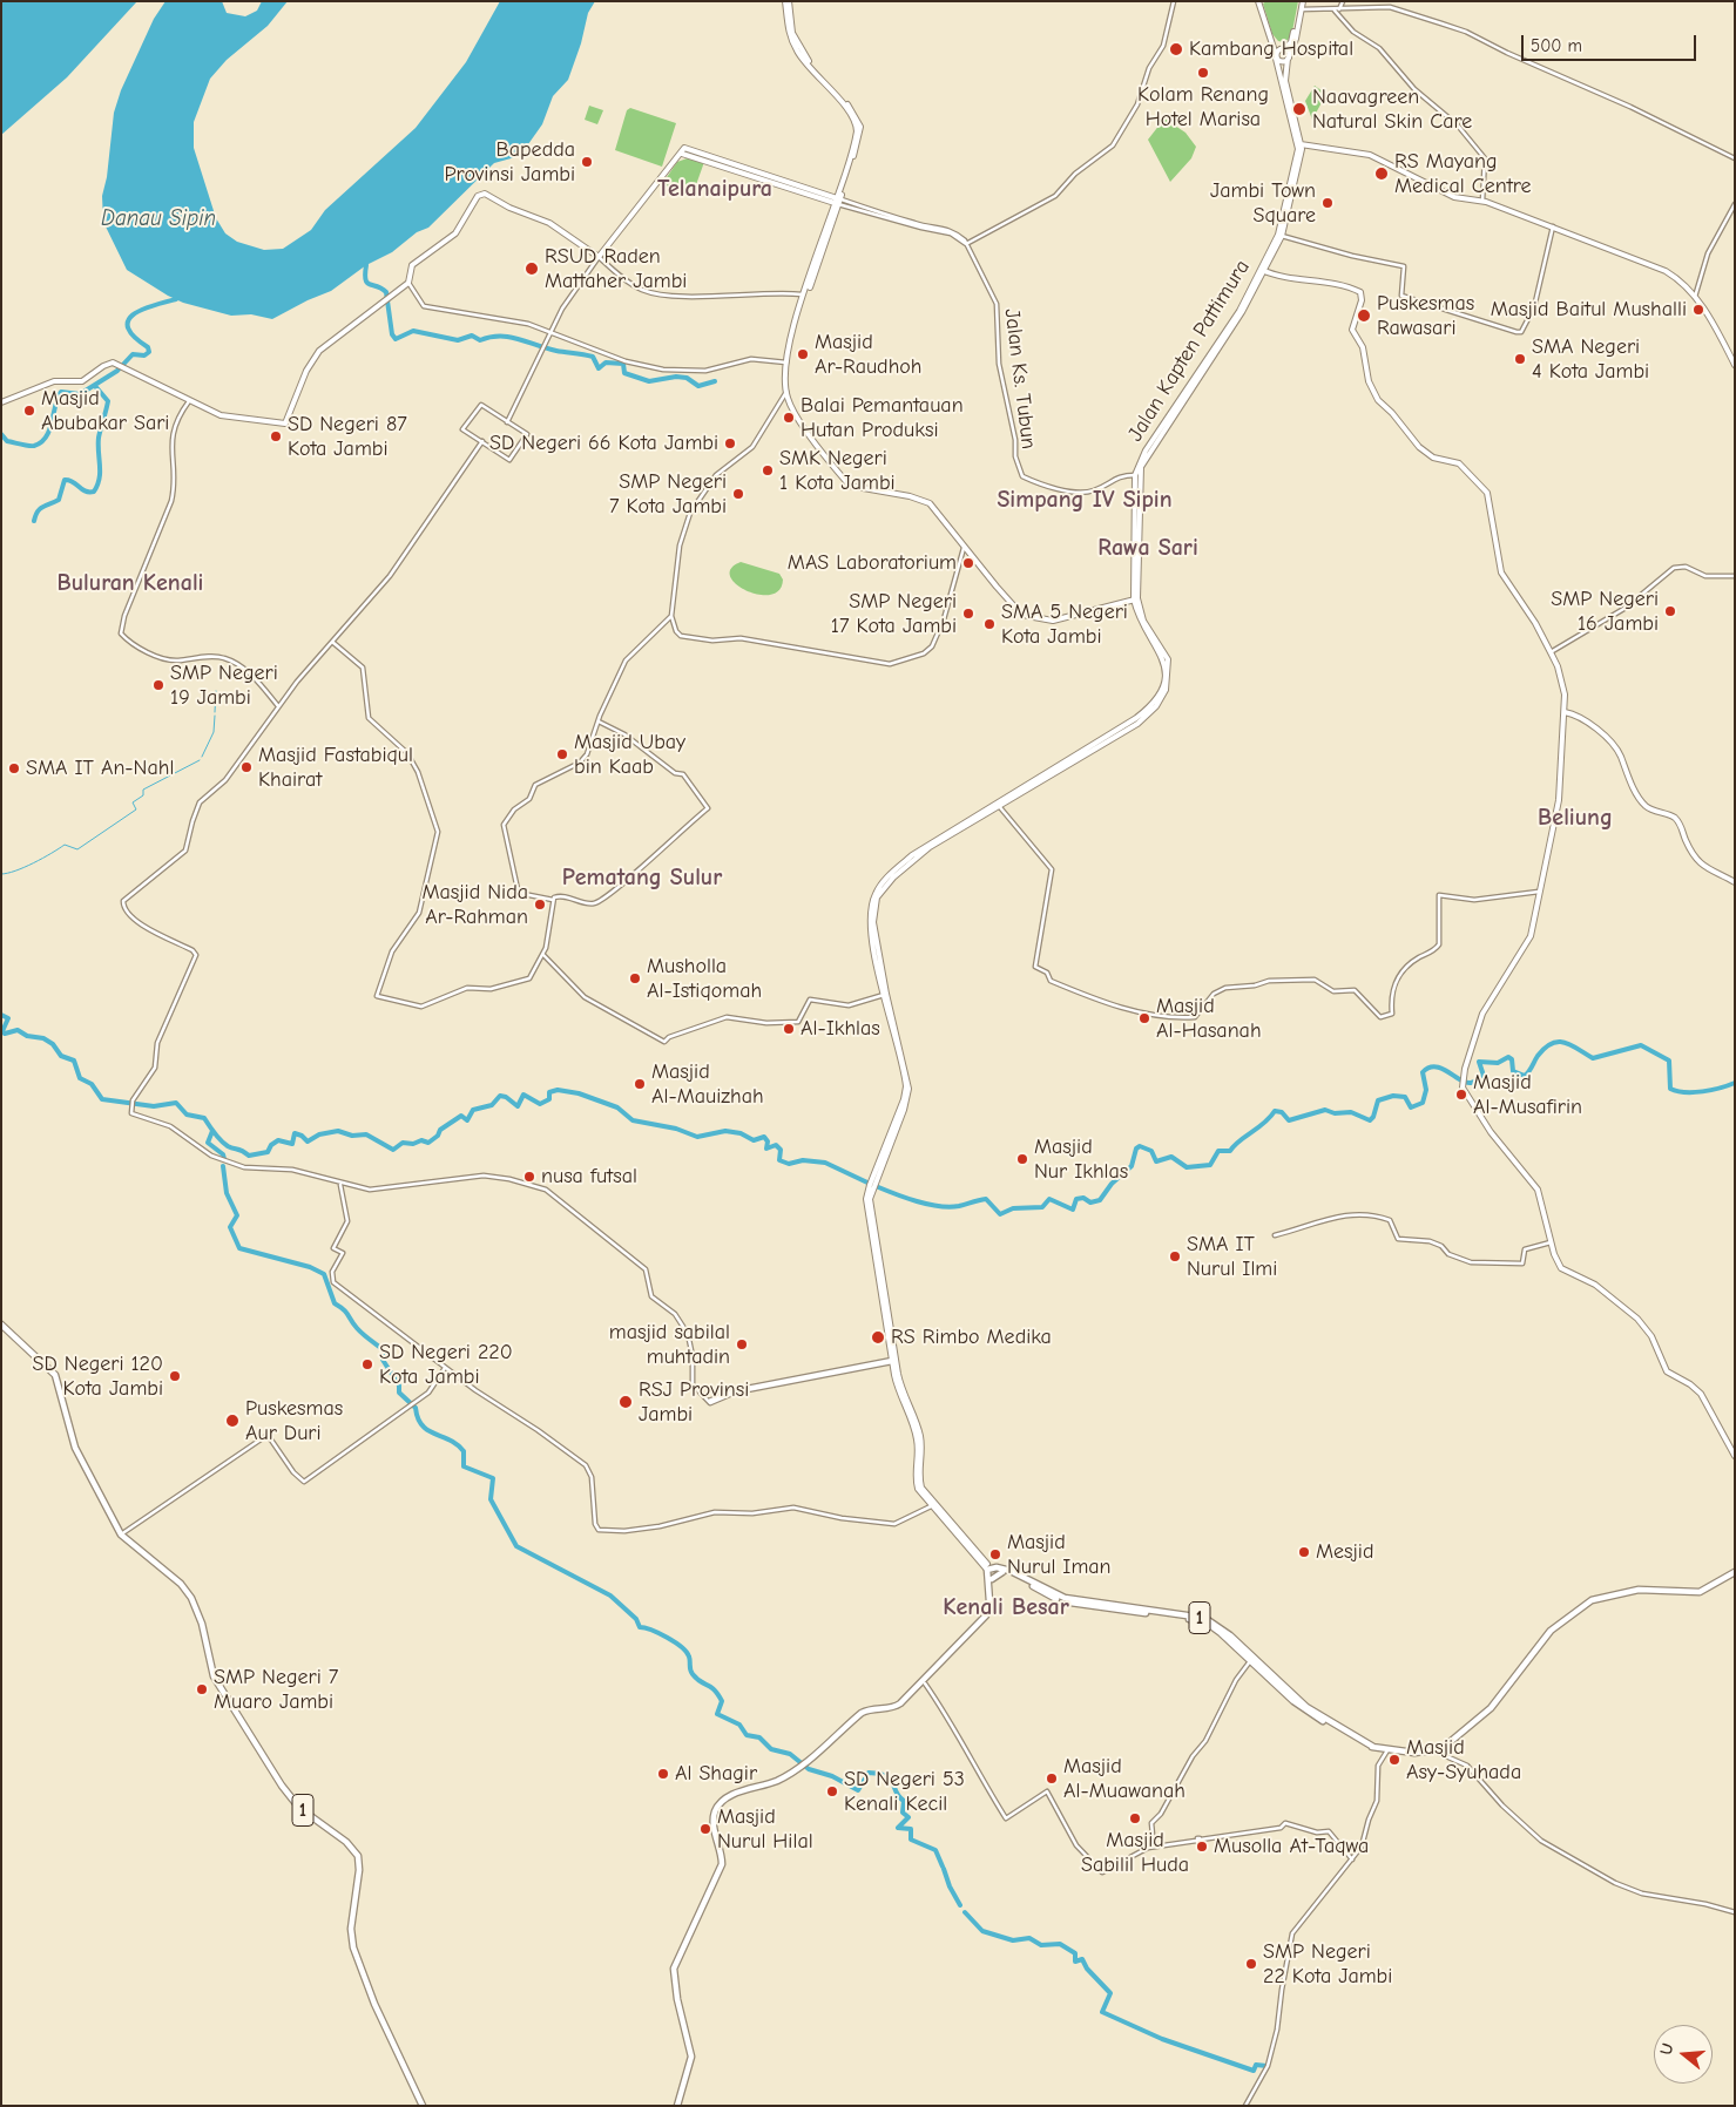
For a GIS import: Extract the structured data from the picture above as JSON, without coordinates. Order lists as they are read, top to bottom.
{
  "streets": {
    "highway": ["1"],
    "main road": ["Jalan Kapten Pattimura"],
    "street": ["Jalan Ks. Tubun"]
  },
  "crossings": [
    ["Jalan Kapten Pattimura", "Jalan Ks. Tubun"]
  ],
  "districts": [
    "Telanaipura",
    "Simpang IV Sipin",
    "Rawa Sari",
    "Buluran Kenali",
    "Beliung",
    "Pematang Sulur",
    "Kenali Besar"
  ],
  "water": ["Danau Sipin"],
  "places": [
    "Kambang Hospital",
    "Kolam Renang Hotel Marisa",
    "Naavagreen Natural Skin Care",
    "Bapedda Provinsi Jambi",
    "RS Mayang Medical Centre",
    "Jambi Town Square",
    "RSUD Raden Mattaher Jambi",
    "Masjid Baitul Mushalli",
    "Puskesmas Rawasari",
    "Masjid Ar-Raudhoh",
    "SMA Negeri 4 Kota Jambi",
    "Masjid Abubakar Sari",
    "Balai Pemantauan Hutan Produksi",
    "SD Negeri 87 Kota Jambi",
    "SD Negeri 66 Kota Jambi",
    "SMK Negeri 1 Kota Jambi",
    "SMP Negeri 7 Kota Jambi",
    "MAS Laboratorium",
    "SMP Negeri 16 Jambi",
    "SMP Negeri 17 Kota Jambi",
    "SMA 5 Negeri Kota Jambi",
    "SMP Negeri 19 Jambi",
    "Masjid Ubay bin Kaab",
    "Masjid Fastabiqul Khairat",
    "SMA IT An-Nahl",
    "Masjid Nida Ar-Rahman",
    "Musholla Al-Istiqomah",
    "Masjid Al-Hasanah",
    "Al-Ikhlas",
    "Masjid Al-Mauizhah",
    "Masjid Al-Musafirin",
    "Masjid Nur Ikhlas",
    "nusa futsal",
    "SMA IT Nurul Ilmi",
    "RS Rimbo Medika",
    "masjid sabilal muhtadin",
    "SD Negeri 220 Kota Jambi",
    "SD Negeri 120 Kota Jambi",
    "RSJ Provinsi Jambi",
    "Puskesmas Aur Duri",
    "Mesjid",
    "Masjid Nurul Iman",
    "SMP Negeri 7 Muaro Jambi",
    "Masjid Asy-Syuhada",
    "Al Shagir",
    "Masjid Al-Muawanah",
    "SD Negeri 53 Kenali Kecil",
    "Masjid Sabilil Huda",
    "Masjid Nurul Hilal",
    "Musolla At-Taqwa",
    "SMP Negeri 22 Kota Jambi"
  ],
  "scale_bar": "500 m",
  "north": "left"
}
